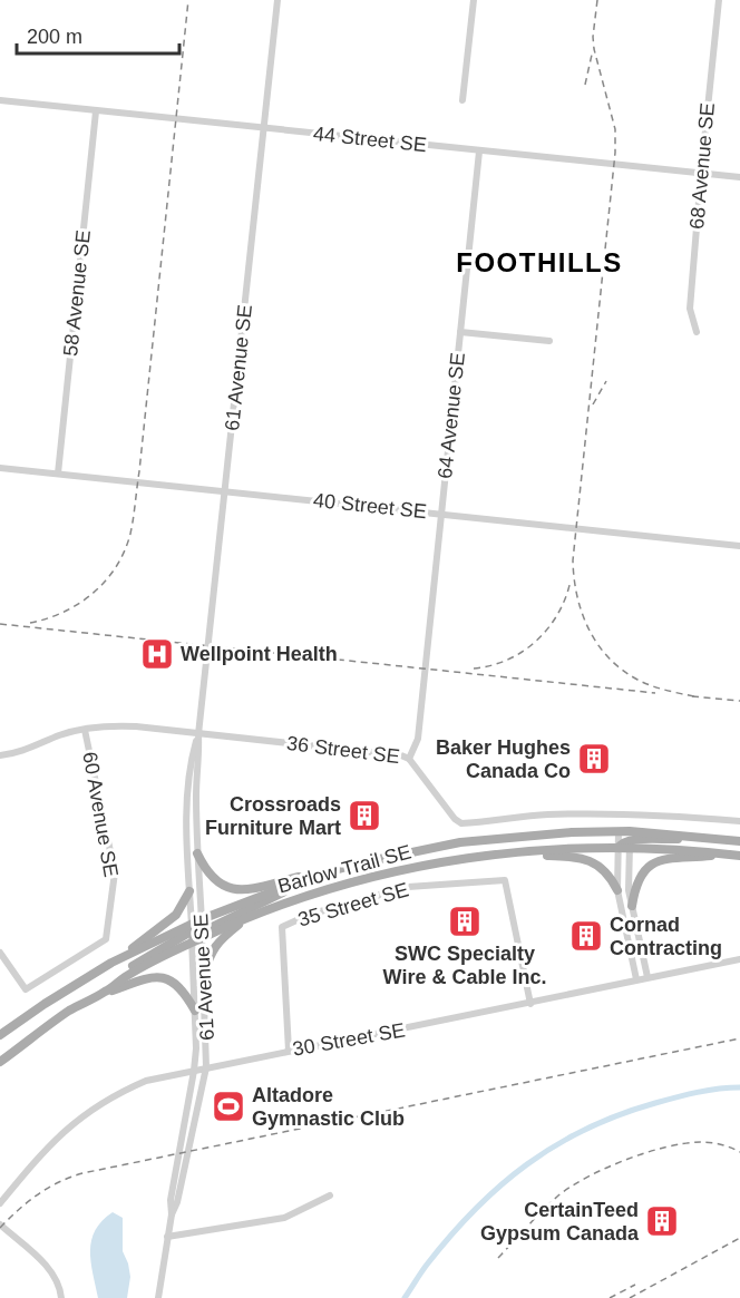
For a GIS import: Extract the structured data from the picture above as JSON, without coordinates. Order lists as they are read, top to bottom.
{
  "streets": {
    "main road": ["Barlow Trail SE"],
    "street": [
      "44 Street SE",
      "68 Avenue SE",
      "58 Avenue SE",
      "61 Avenue SE",
      "64 Avenue SE",
      "40 Street SE",
      "36 Street SE",
      "60 Avenue SE",
      "35 Street SE",
      "30 Street SE"
    ]
  },
  "crossings": [
    ["44 Street SE", "68 Avenue SE"],
    ["44 Street SE", "58 Avenue SE"],
    ["44 Street SE", "61 Avenue SE"],
    ["44 Street SE", "64 Avenue SE"],
    ["58 Avenue SE", "40 Street SE"],
    ["61 Avenue SE", "40 Street SE"],
    ["61 Avenue SE", "36 Street SE"],
    ["61 Avenue SE", "Barlow Trail SE"],
    ["61 Avenue SE", "30 Street SE"],
    ["64 Avenue SE", "40 Street SE"],
    ["64 Avenue SE", "36 Street SE"],
    ["36 Street SE", "60 Avenue SE"],
    ["35 Street SE", "30 Street SE"]
  ],
  "districts": ["FOOTHILLS"],
  "places": {
    "hospital": ["Wellpoint Health"],
    "building": [
      "Baker Hughes Canada Co",
      "Crossroads Furniture Mart",
      "SWC Specialty Wire & Cable Inc.",
      "Cornad Contracting",
      "CertainTeed Gypsum Canada"
    ],
    "sports": ["Altadore Gymnastic Club"]
  },
  "scale_bar": "200 m"
}
